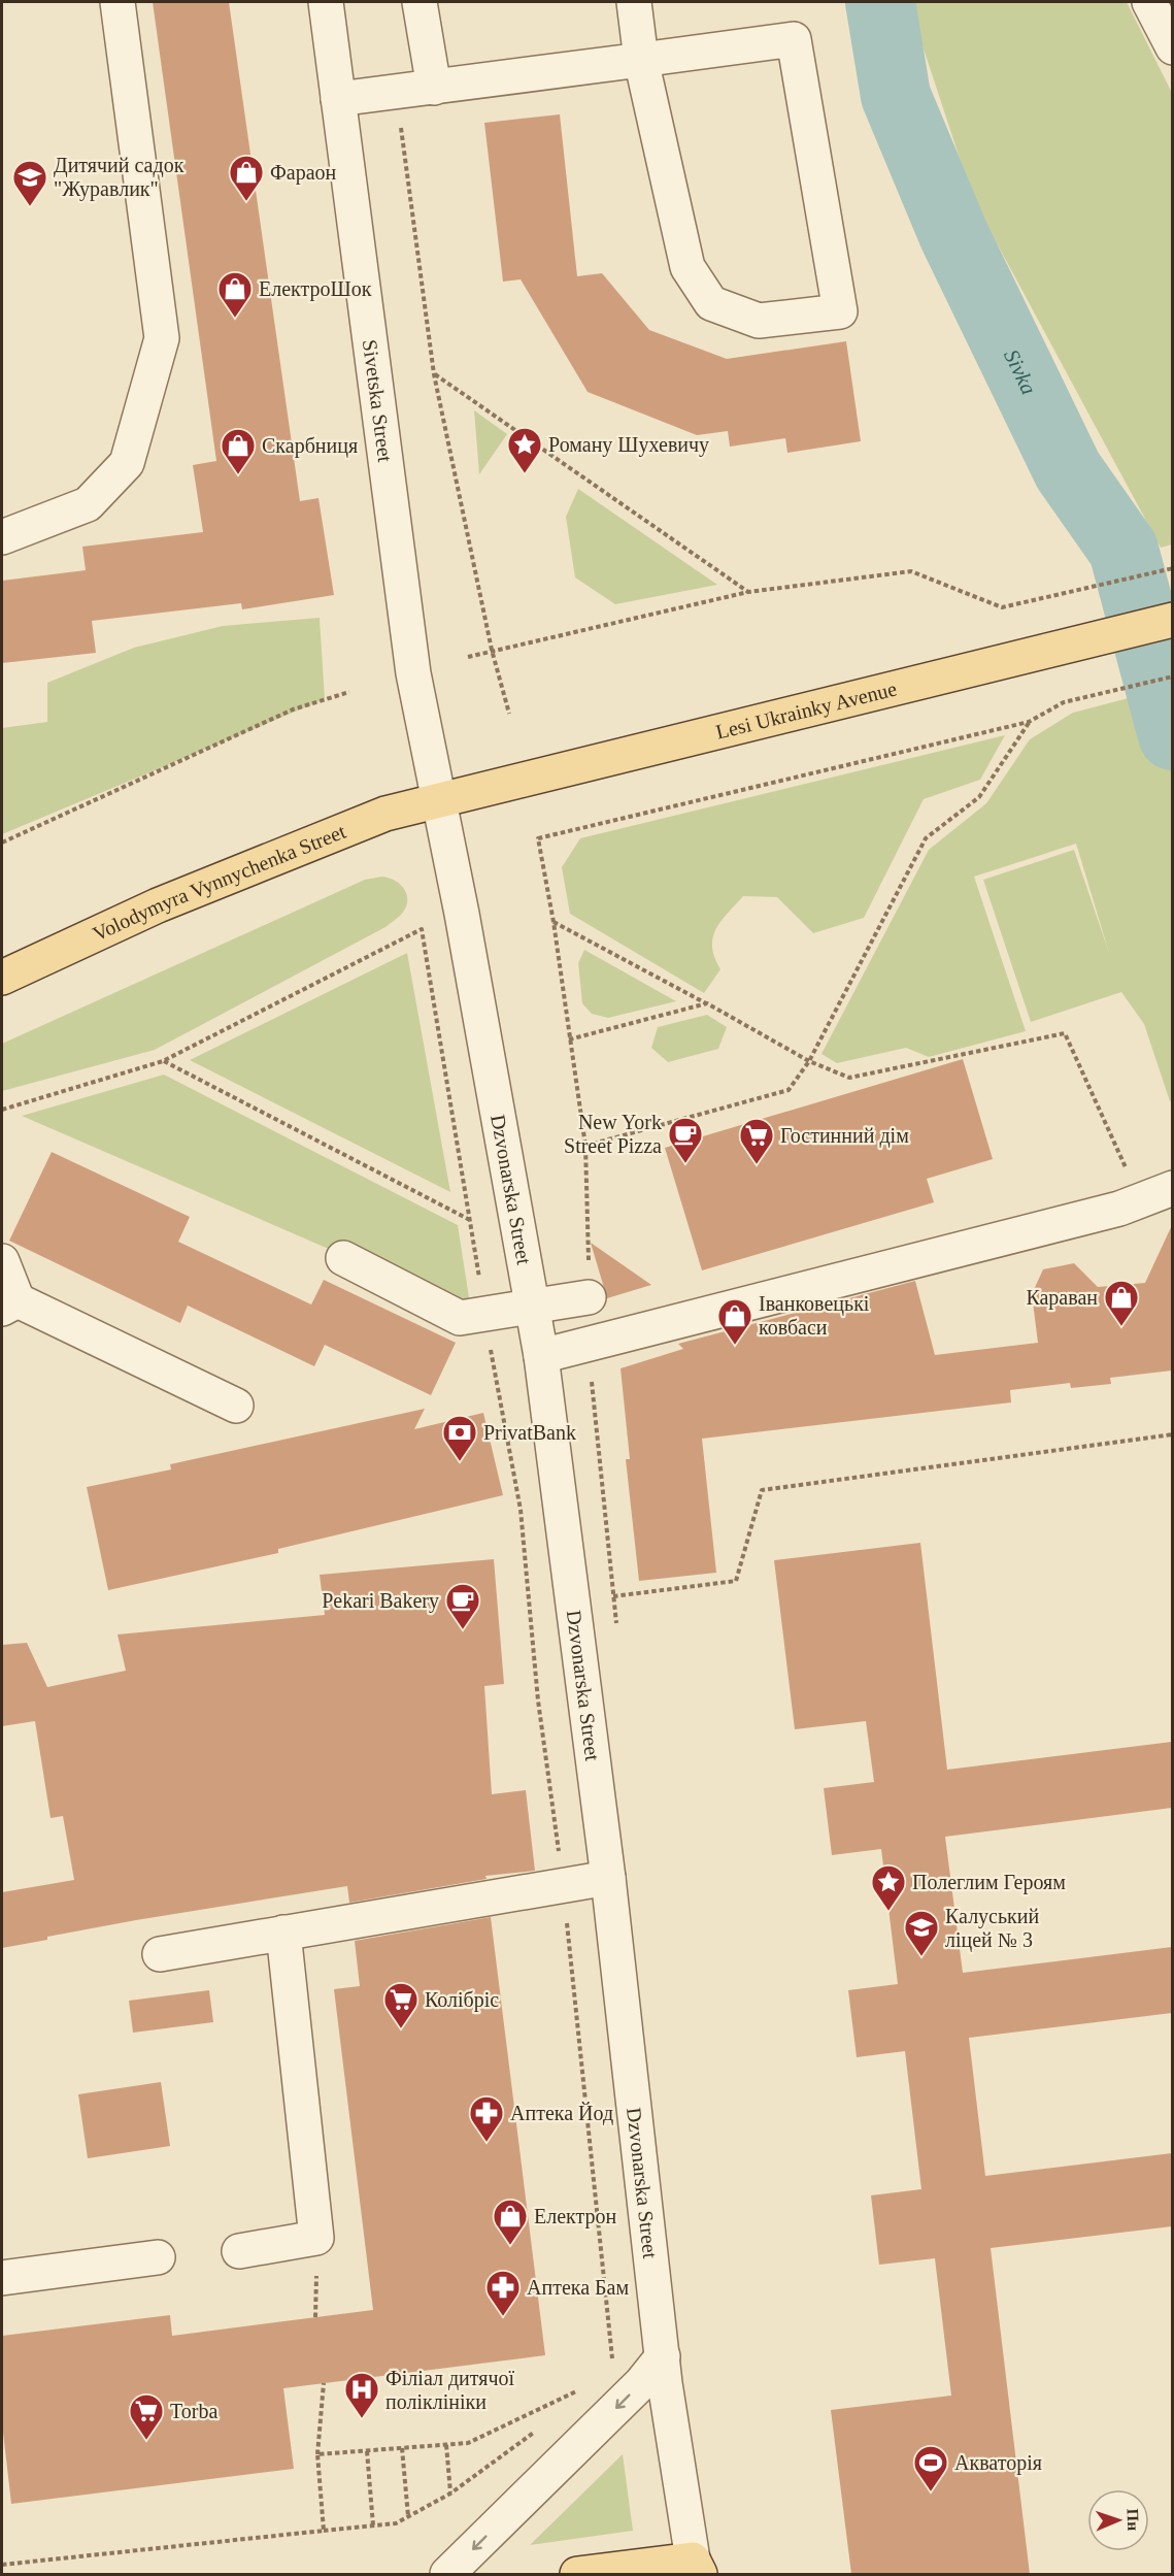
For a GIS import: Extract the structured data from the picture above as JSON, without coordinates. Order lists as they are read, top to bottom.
{
  "streets": {
    "main road": ["Lesi Ukrainky Avenue", "Volodymyra Vynnychenka Street"],
    "street": ["Sivetska Street", "Dzvonarska Street"]
  },
  "crossings": [
    ["Sivetska Street", "Lesi Ukrainky Avenue"],
    ["Sivetska Street", "Volodymyra Vynnychenka Street"],
    ["Sivetska Street", "Dzvonarska Street"],
    ["Lesi Ukrainky Avenue", "Volodymyra Vynnychenka Street"],
    ["Lesi Ukrainky Avenue", "Dzvonarska Street"],
    ["Volodymyra Vynnychenka Street", "Dzvonarska Street"]
  ],
  "water": ["Sivka"],
  "places": {
    "shop": [
      "Фараон",
      "ЕлектроШок",
      "Скарбниця",
      "Караван",
      "Іванковецькі ковбаси",
      "Електрон"
    ],
    "school or university": ["Дитячий садок \"Журавлик\"", "Калуський ліцей № 3"],
    "place": ["Роману Шухевичу", "Полеглим Героям"],
    "cafe": ["New York Street Pizza", "Pekari Bakery"],
    "supermarket": ["Гостинний дім", "Колібріс", "Torba"],
    "bank": ["PrivatBank"],
    "pharmacy": ["Аптека Йод", "Аптека Бам"],
    "hospital": ["Філіал дитячої поліклініки"],
    "sports": ["Акваторія"]
  },
  "north": "right"
}
